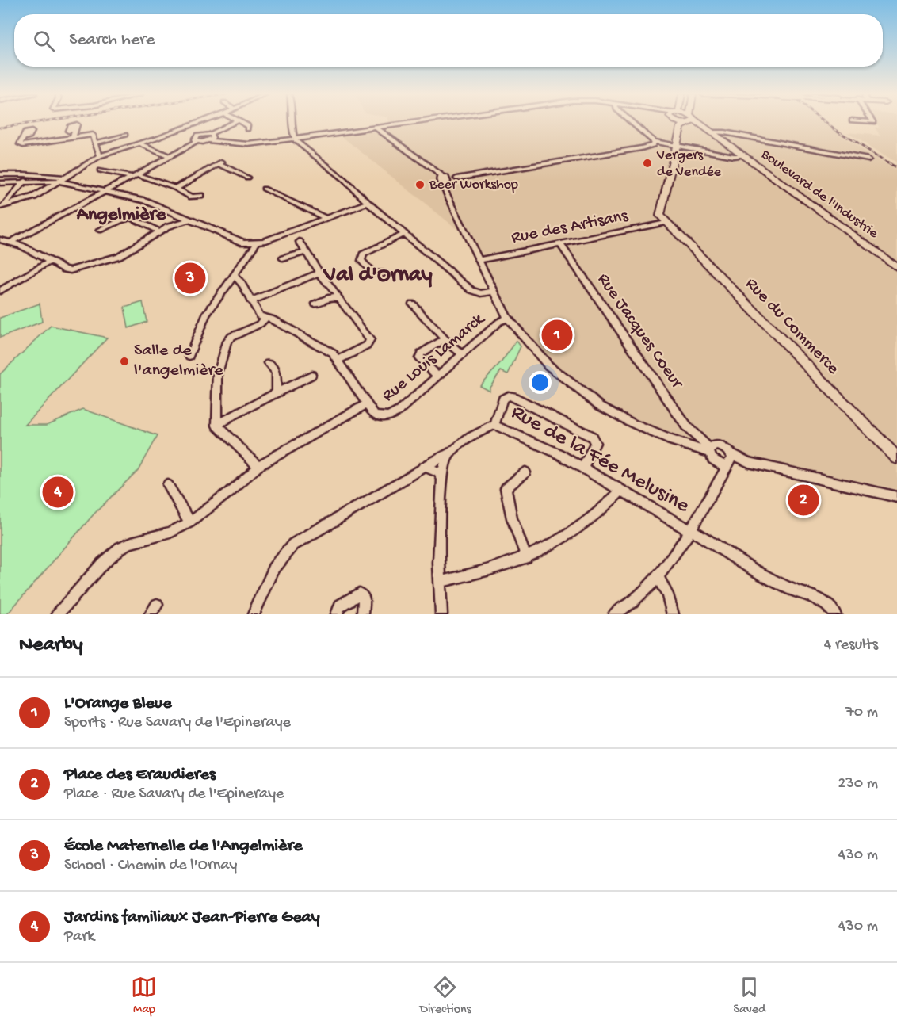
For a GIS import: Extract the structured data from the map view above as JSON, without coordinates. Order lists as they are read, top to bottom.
{
  "streets": {
    "main road": ["Boulevard de l'Industrie", "Rue du Commerce"],
    "street": [
      "Rue des Artisans",
      "Rue Jacques Coeur",
      "Rue Louis Lamarck",
      "Rue de la Fée Melusine"
    ]
  },
  "crossings": [
    ["Rue des Artisans", "Rue du Commerce"],
    ["Rue des Artisans", "Rue Jacques Coeur"]
  ],
  "districts": ["Angelmière", "Val d'Ornay"],
  "places": ["Vergers de Vendée", "Beer Workshop", "Salle de l'angelmière"],
  "page": {
    "search": "Search here",
    "pins": [
      "3",
      "1",
      "4",
      "2"
    ],
    "heading": ["Nearby", "4 results"],
    "list": [
      {
        "mark": "1",
        "name": "L'Orange Bleue",
        "note": "Sports · Rue Savary de l'Epineraye",
        "value": "70 m"
      },
      {
        "mark": "2",
        "name": "Place des Eraudieres",
        "note": "Place · Rue Savary de l'Epineraye",
        "value": "230 m"
      },
      {
        "mark": "3",
        "name": "École Maternelle de l'Angelmière",
        "note": "School · Chemin de l'Ornay",
        "value": "430 m"
      },
      {
        "mark": "4",
        "name": "Jardins familiaux Jean-Pierre Geay",
        "note": "Park",
        "value": "430 m"
      }
    ],
    "nav": ["Map", "Directions", "Saved"]
  }
}
